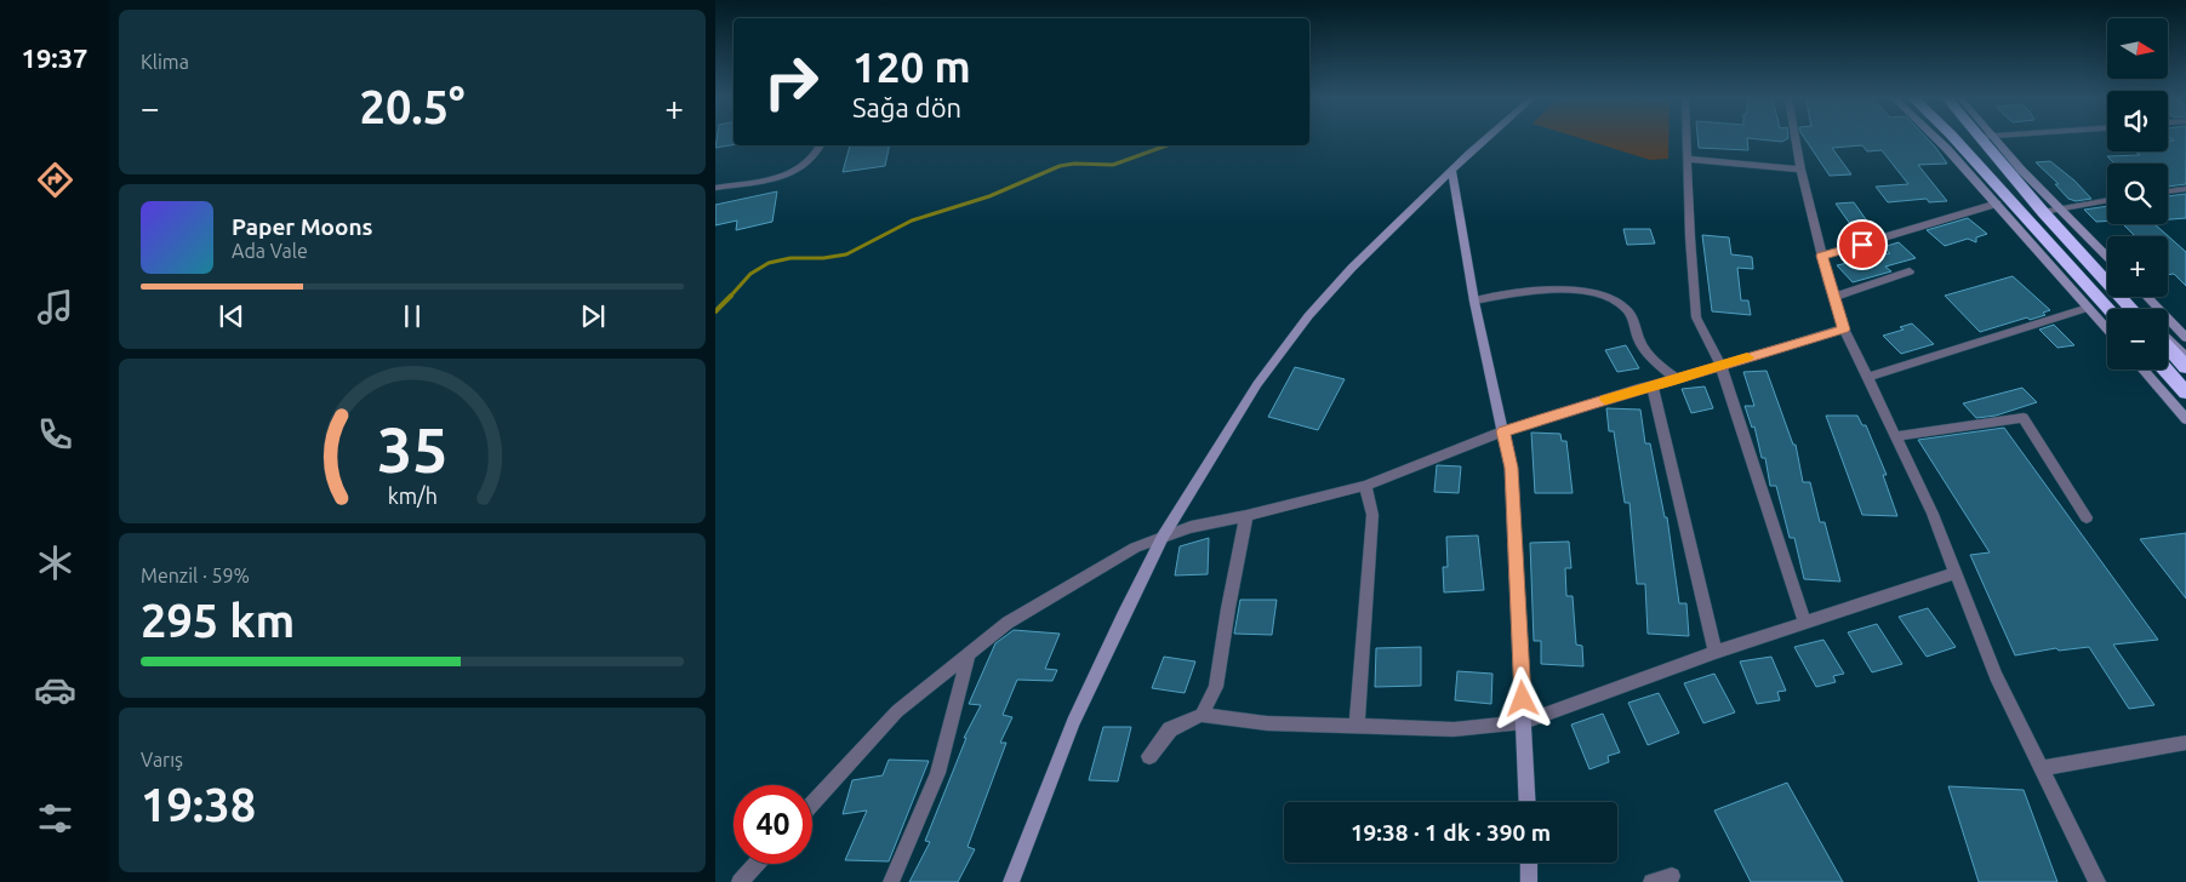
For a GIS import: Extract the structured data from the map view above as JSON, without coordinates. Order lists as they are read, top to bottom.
{
  "north": "right",
  "page": {
    "tabs": "19:37",
    "tile": [
      "Klima",
      ["Menzil · 59%", "295 km"],
      ["Varış", "19:38"]
    ],
    "map_buttons": ["+", "−"],
    "turn": ["120 m", "Sağa dön"],
    "heat": ["−", "20.5°", "+"],
    "song": ["Paper Moons", "Ada Vale"],
    "limit": "40",
    "trip": "19:38 · 1 dk · 390 m",
    "gauge": ["35", "km/h"]
  }
}
